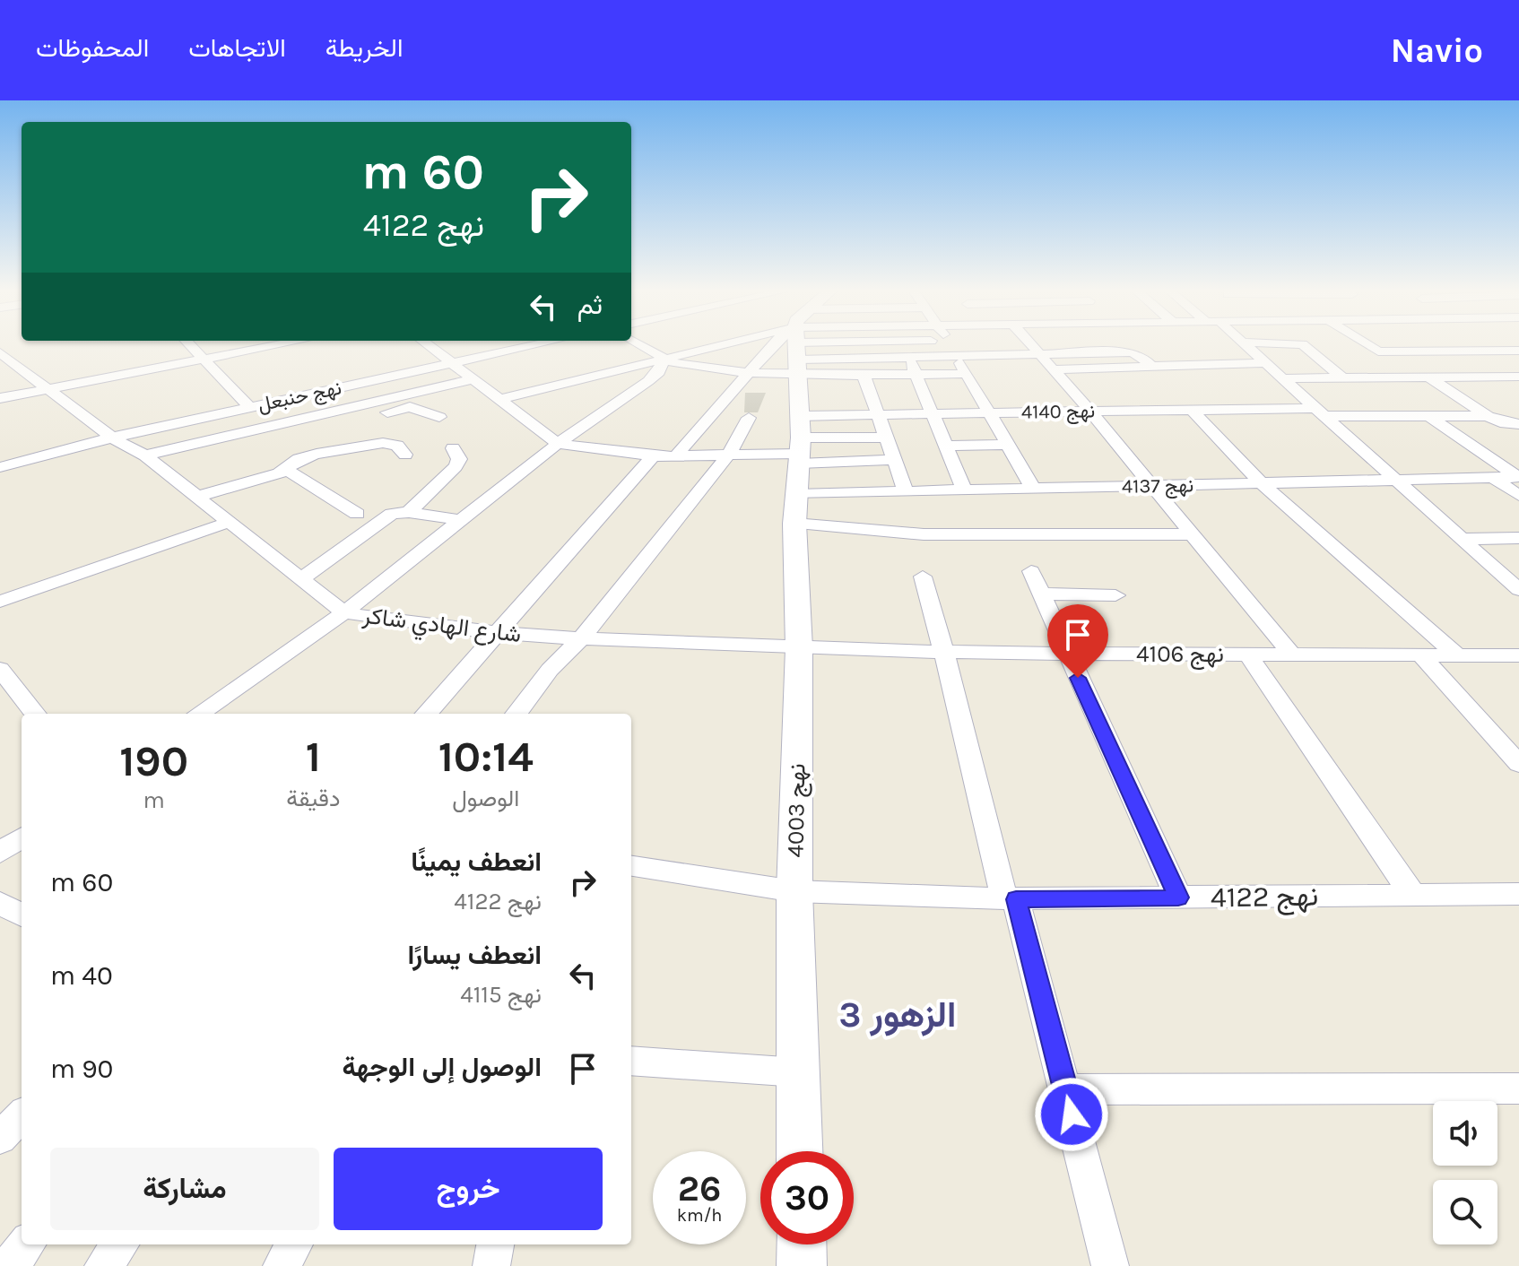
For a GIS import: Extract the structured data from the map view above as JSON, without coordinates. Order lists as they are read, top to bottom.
{
  "streets": {
    "street": [
      "نهج حنبعل",
      "نهج 4140",
      "نهج 4137",
      "شارع الهادي شاكر",
      "نهج 4106",
      "نهج 4003",
      "نهج 4122"
    ]
  },
  "crossings": [
    ["نهج حنبعل", "شارع الهادي شاكر"],
    ["نهج 4140", "نهج 4003"],
    ["نهج 4137", "نهج 4003"],
    ["شارع الهادي شاكر", "نهج 4106"],
    ["شارع الهادي شاكر", "نهج 4003"],
    ["نهج 4106", "نهج 4003"],
    ["نهج 4003", "نهج 4122"]
  ],
  "districts": ["الزهور 3"],
  "page": {
    "header": "Navio",
    "nav": ["الخريطة", "الاتجاهات", "المحفوظات"],
    "turn": ["60 m", "نهج 4122"],
    "then": "ثم",
    "eta": [
      "10:14",
      "الوصول",
      "1",
      "دقيقة",
      "190",
      "m"
    ],
    "list": [
      {
        "name": "انعطف يمينًا",
        "note": "نهج 4122",
        "value": "60 m"
      },
      {
        "name": "انعطف يسارًا",
        "note": "نهج 4115",
        "value": "40 m"
      },
      {
        "name": "الوصول إلى الوجهة",
        "value": "90 m"
      }
    ],
    "buttons": ["خروج", "مشاركة"],
    "speed": "26 km/h",
    "limit": "30"
  }
}
